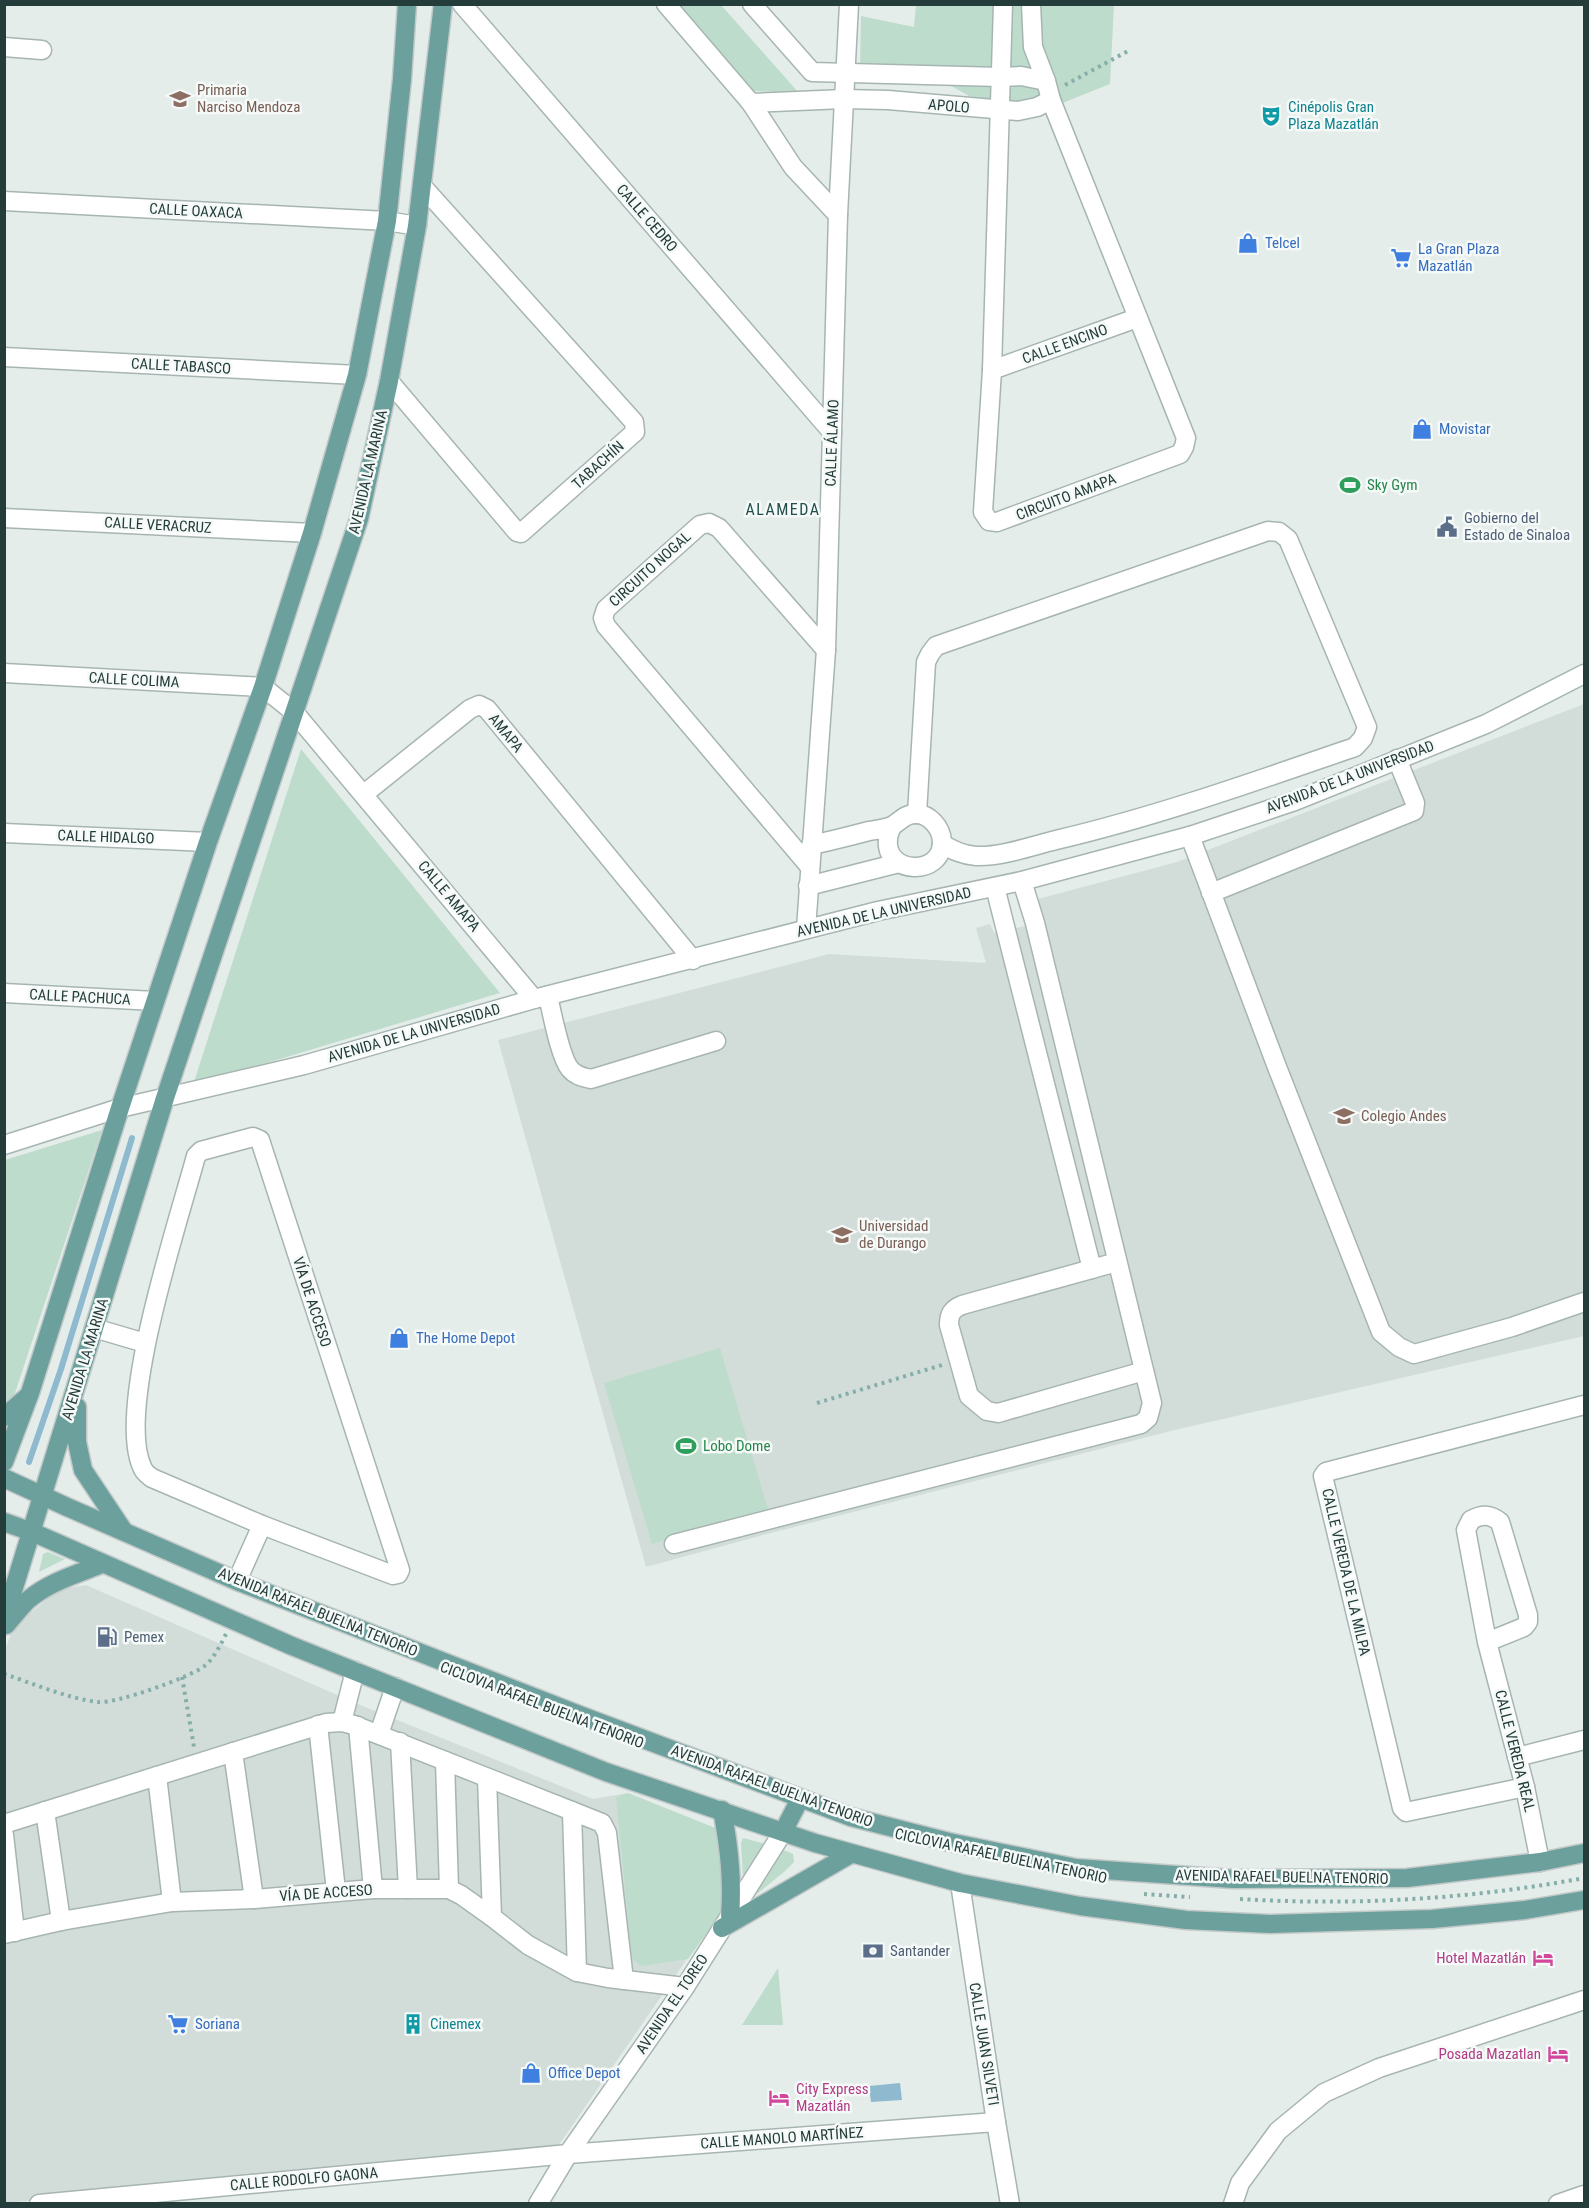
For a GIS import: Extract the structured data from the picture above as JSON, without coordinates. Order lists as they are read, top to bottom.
{
  "streets": {
    "main road": ["AVENIDA LA MARINA", "AVENIDA RAFAEL BUELNA TENORIO"],
    "street": [
      "APOLO",
      "CALLE OAXACA",
      "CALLE CEDRO",
      "CALLE ENCINO",
      "CALLE TABASCO",
      "CALLE ÁLAMO",
      "TABACHÍN",
      "CIRCUITO AMAPA",
      "CALLE VERACRUZ",
      "CIRCUITO NOGAL",
      "CALLE COLIMA",
      "AMAPA",
      "AVENIDA DE LA UNIVERSIDAD",
      "CALLE HIDALGO",
      "CALLE AMAPA",
      "CALLE PACHUCA",
      "VÍA DE ACCESO",
      "CALLE VEREDA DE LA MILPA",
      "CALLE VEREDA REAL",
      "AVENIDA EL TOREO",
      "CALLE JUAN SILVETI",
      "CALLE MANOLO MARTÍNEZ",
      "CALLE RODOLFO GAONA"
    ]
  },
  "crossings": [
    ["APOLO", "CALLE ÁLAMO"],
    ["APOLO", "CIRCUITO AMAPA"],
    ["CALLE CEDRO", "CALLE ÁLAMO"],
    ["CALLE ENCINO", "CIRCUITO AMAPA"],
    ["CALLE ÁLAMO", "CIRCUITO NOGAL"],
    ["CALLE ÁLAMO", "AVENIDA DE LA UNIVERSIDAD"],
    ["TABACHÍN", "AVENIDA LA MARINA"],
    ["AVENIDA LA MARINA", "AVENIDA DE LA UNIVERSIDAD"],
    ["AVENIDA LA MARINA", "AVENIDA RAFAEL BUELNA TENORIO"],
    ["AMAPA", "AVENIDA DE LA UNIVERSIDAD"],
    ["AMAPA", "CALLE AMAPA"],
    ["AVENIDA DE LA UNIVERSIDAD", "CALLE AMAPA"],
    ["CALLE VEREDA DE LA MILPA", "CALLE VEREDA REAL"],
    ["AVENIDA RAFAEL BUELNA TENORIO", "CALLE VEREDA REAL"],
    ["AVENIDA EL TOREO", "CALLE MANOLO MARTÍNEZ"],
    ["AVENIDA EL TOREO", "CALLE RODOLFO GAONA"],
    ["CALLE JUAN SILVETI", "CALLE MANOLO MARTÍNEZ"],
    ["CALLE MANOLO MARTÍNEZ", "CALLE RODOLFO GAONA"]
  ],
  "districts": ["ALAMEDA"],
  "places": {
    "school or university": ["Primaria Narciso Mendoza", "Colegio Andes", "Universidad de Durango"],
    "theatre": ["Cinépolis Gran Plaza Mazatlán"],
    "shop": [
      "Telcel",
      "Movistar",
      "The Home Depot",
      "Office Depot"
    ],
    "supermarket": ["La Gran Plaza Mazatlán", "Soriana"],
    "sports": ["Sky Gym", "Lobo Dome"],
    "public building": ["Gobierno del Estado de Sinaloa"],
    "fuel station": ["Pemex"],
    "bank": ["Santander"],
    "hotel": ["Hotel Mazatlán", "Posada Mazatlan", "City Express Mazatlán"],
    "building": ["Cinemex"]
  }
}
